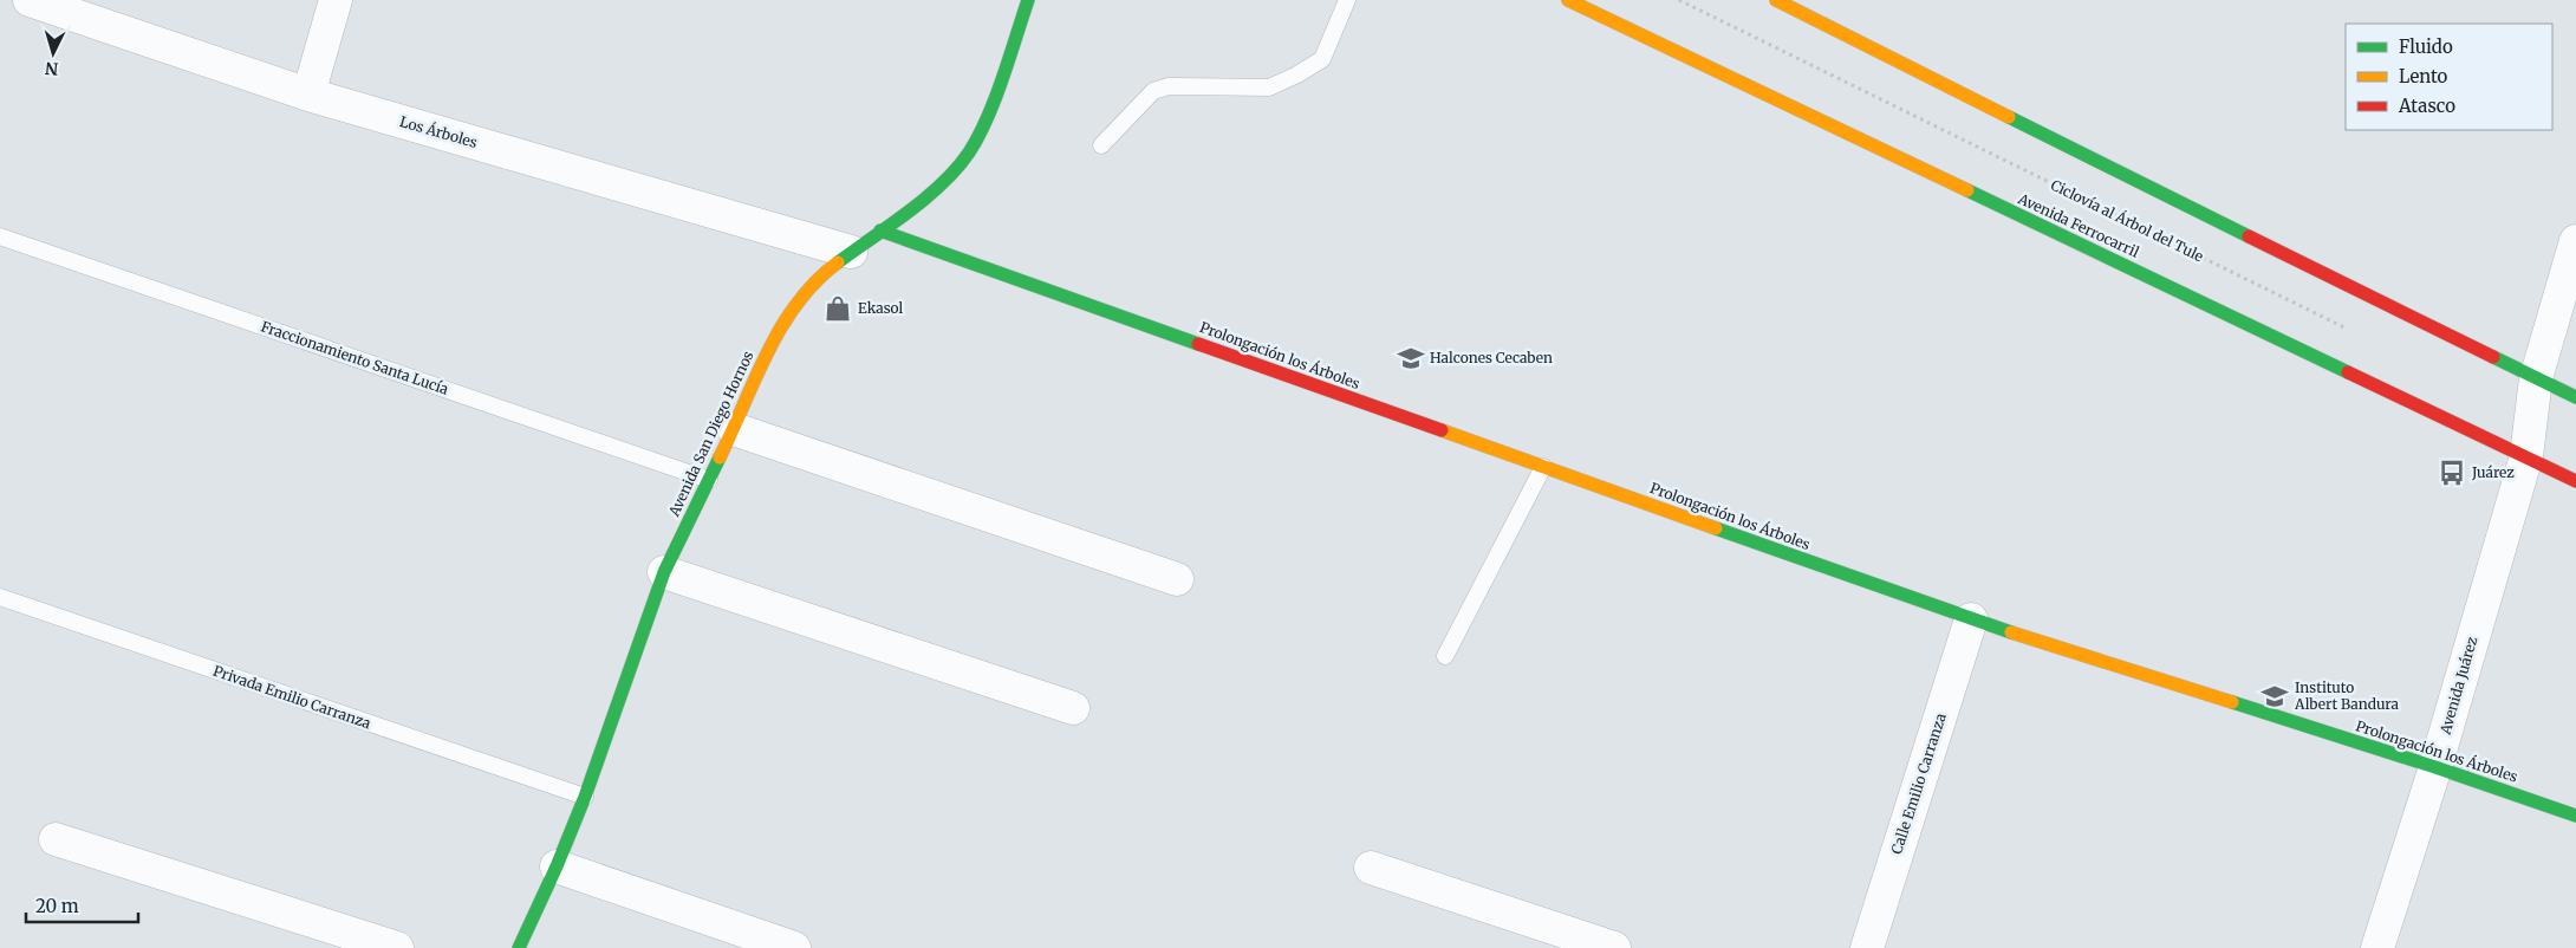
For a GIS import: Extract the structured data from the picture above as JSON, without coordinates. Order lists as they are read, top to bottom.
{
  "streets": {
    "street": [
      "Los Árboles",
      "Avenida Ferrocarril",
      "Prolongación los Árboles",
      "Avenida San Diego Hornos",
      "Avenida Juárez",
      "Calle Emilio Carranza"
    ],
    "lane": ["Fraccionamiento Santa Lucía", "Privada Emilio Carranza"],
    "path": ["Ciclovía al Árbol del Tule"]
  },
  "crossings": [
    ["Los Árboles", "Avenida San Diego Hornos"],
    ["Avenida Ferrocarril", "Avenida Juárez"],
    ["Prolongación los Árboles", "Avenida San Diego Hornos"],
    ["Prolongación los Árboles", "Avenida Juárez"],
    ["Prolongación los Árboles", "Calle Emilio Carranza"],
    ["Fraccionamiento Santa Lucía", "Avenida San Diego Hornos"],
    ["Avenida San Diego Hornos", "Privada Emilio Carranza"]
  ],
  "places": {
    "shop": ["Ekasol"],
    "school or university": ["Halcones Cecaben", "Instituto Albert Bandura"],
    "bus stop": ["Juárez"]
  },
  "legend": ["Fluido", "Lento", "Atasco"],
  "scale_bar": "20 m",
  "north": "bottom"
}
